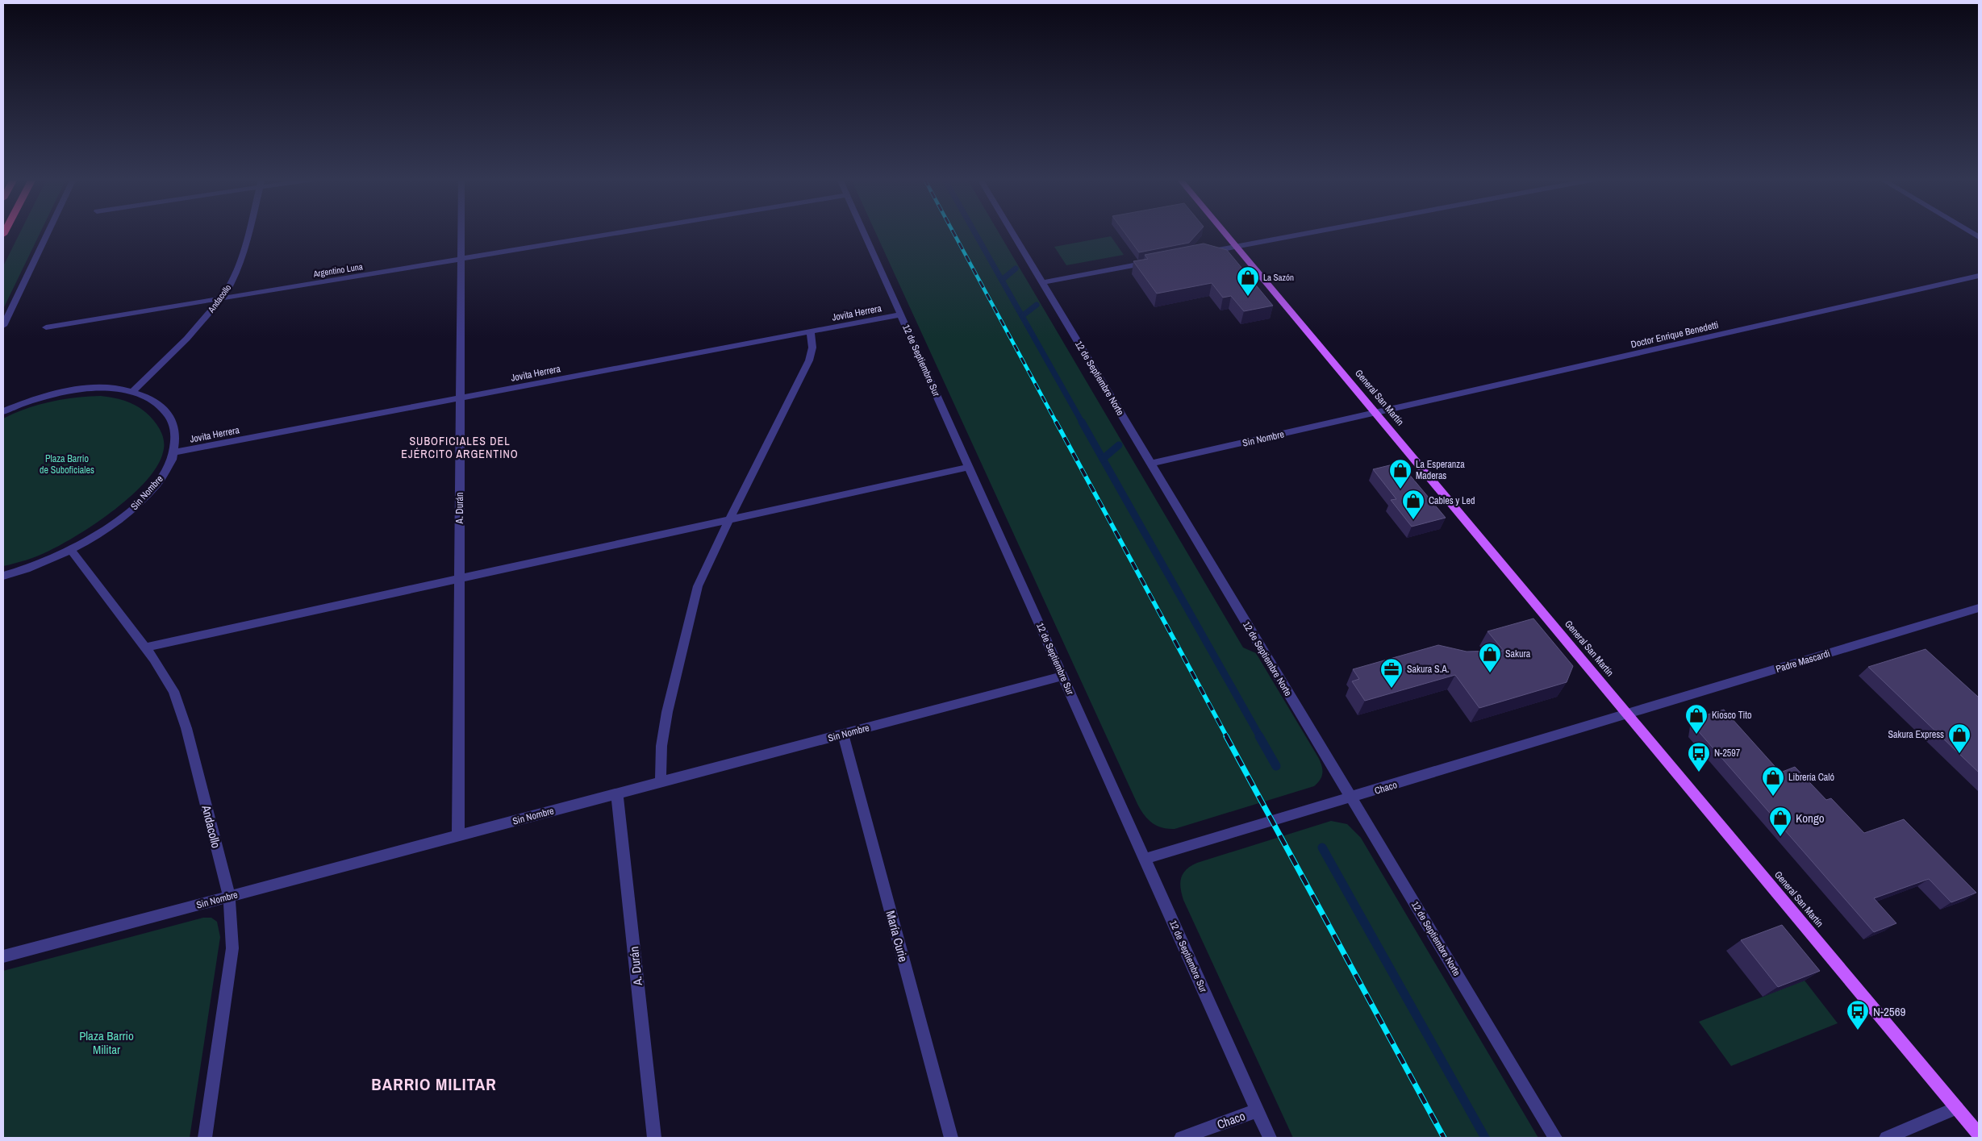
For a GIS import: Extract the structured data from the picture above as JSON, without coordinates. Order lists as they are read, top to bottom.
{
  "streets": {
    "main road": ["General San Martín"],
    "street": [
      "Argentino Luna",
      "Andacollo",
      "Jovita Herrera",
      "Doctor Enrique Benedetti",
      "12 de Septiembre Sur",
      "12 de Septiembre Norte",
      "Sin Nombre",
      "A. Durán",
      "Padre Mascardi",
      "Chaco",
      "María Curie"
    ]
  },
  "crossings": [
    ["Argentino Luna", "Andacollo"],
    ["Argentino Luna", "A. Durán"],
    ["Andacollo", "Sin Nombre"],
    ["Jovita Herrera", "12 de Septiembre Sur"],
    ["Jovita Herrera", "Sin Nombre"],
    ["Jovita Herrera", "A. Durán"],
    ["Doctor Enrique Benedetti", "General San Martín"],
    ["Doctor Enrique Benedetti", "Sin Nombre"],
    ["12 de Septiembre Sur", "Sin Nombre"],
    ["12 de Septiembre Sur", "Chaco"],
    ["12 de Septiembre Norte", "Sin Nombre"],
    ["12 de Septiembre Norte", "Chaco"],
    ["General San Martín", "Sin Nombre"],
    ["General San Martín", "Padre Mascardi"],
    ["General San Martín", "Chaco"],
    ["Sin Nombre", "A. Durán"],
    ["Sin Nombre", "María Curie"],
    ["Padre Mascardi", "Chaco"]
  ],
  "districts": ["SUBOFICIALES DEL EJÉRCITO ARGENTINO", "BARRIO MILITAR"],
  "parks": ["Plaza Barrio de Suboficiales", "Plaza Barrio Militar"],
  "places": {
    "shop": [
      "La Sazón",
      "La Esperanza Maderas",
      "Cables y Led",
      "Sakura",
      "Kiosco Tito",
      "Sakura Express",
      "Librería Caló",
      "Kongo"
    ],
    "office": ["Sakura S.A."],
    "bus stop": ["N-2597", "N-2569"]
  }
}
